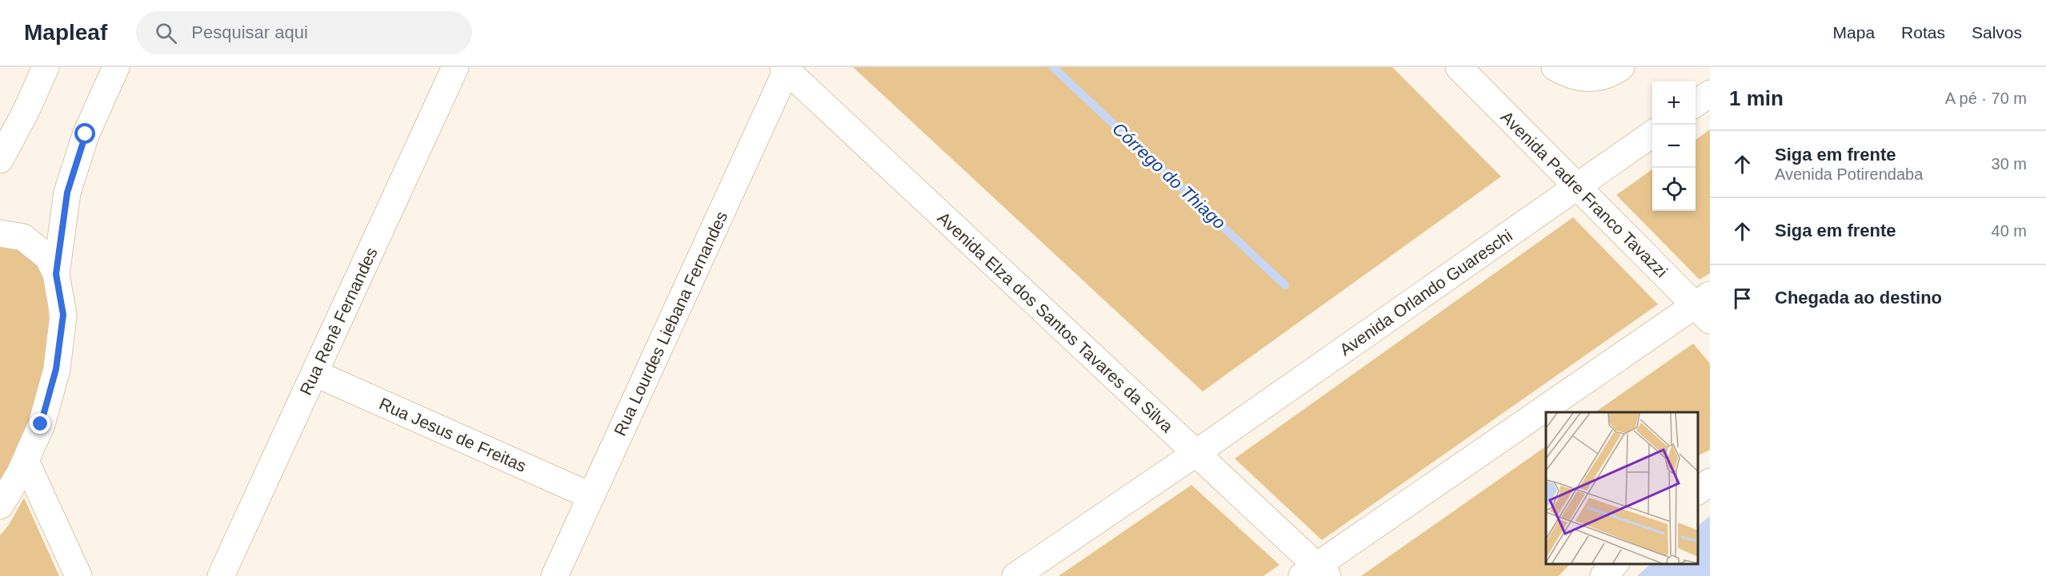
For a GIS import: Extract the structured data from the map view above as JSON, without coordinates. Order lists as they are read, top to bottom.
{
  "streets": {
    "street": [
      "Avenida Padre Franco Tavazzi",
      "Avenida Orlando Guareschi",
      "Rua Renê Fernandes",
      "Avenida Elza dos Santos Tavares da Silva",
      "Rua Lourdes Liebana Fernandes",
      "Rua Jesus de Freitas"
    ]
  },
  "crossings": [
    ["Avenida Padre Franco Tavazzi", "Avenida Orlando Guareschi"],
    ["Avenida Orlando Guareschi", "Avenida Elza dos Santos Tavares da Silva"],
    ["Rua Renê Fernandes", "Rua Jesus de Freitas"],
    ["Avenida Elza dos Santos Tavares da Silva", "Rua Lourdes Liebana Fernandes"],
    ["Rua Lourdes Liebana Fernandes", "Rua Jesus de Freitas"]
  ],
  "water": ["Córrego do Thiago"],
  "page": {
    "header": "Mapleaf",
    "search": "Pesquisar aqui",
    "nav": ["Mapa", "Rotas", "Salvos"],
    "heading": ["1 min", "A pé · 70 m"],
    "map_buttons": ["+", "−"],
    "list": [
      ["Siga em frente", "Avenida Potirendaba", "30 m"],
      ["Siga em frente", "40 m"],
      "Chegada ao destino"
    ]
  }
}
